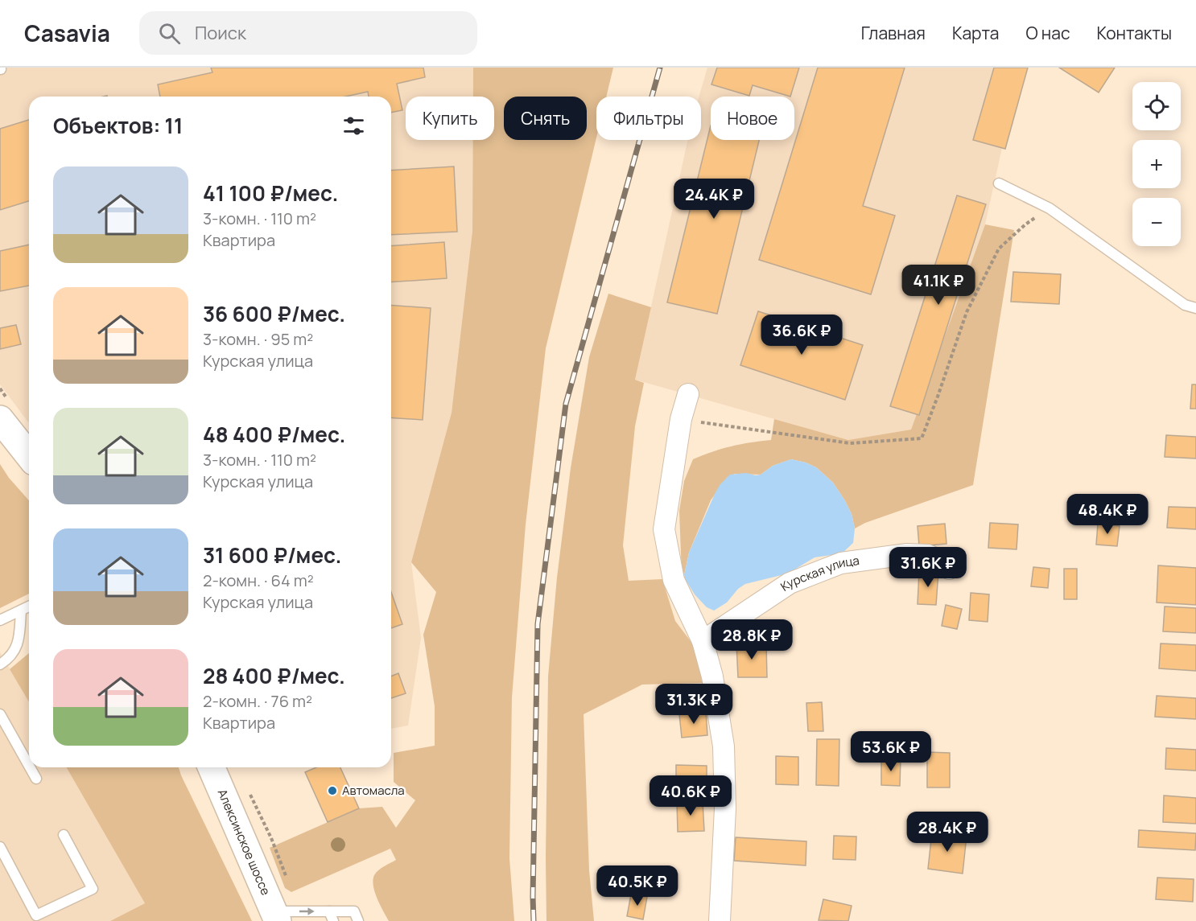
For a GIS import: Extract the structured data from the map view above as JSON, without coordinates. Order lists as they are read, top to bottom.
{
  "streets": {
    "main road": ["Алексинское шоссе"],
    "street": ["Курская улица"]
  },
  "places": ["Автомасла"],
  "page": {
    "header": "Casavia",
    "search": "Поиск",
    "nav": [
      "Главная",
      "Карта",
      "О нас",
      "Контакты"
    ],
    "map_buttons": ["+", "−"],
    "chip": [
      "Купить",
      "Снять",
      "Фильтры",
      "Новое"
    ],
    "heading": "Объектов: 11",
    "list": [
      {
        "name": "41 100 ₽/мес.",
        "note": "3-комн. · 110 m² · Квартира"
      },
      {
        "name": "36 600 ₽/мес.",
        "note": "3-комн. · 95 m² · Курская улица"
      },
      {
        "name": "48 400 ₽/мес.",
        "note": "3-комн. · 110 m² · Курская улица"
      },
      {
        "name": "31 600 ₽/мес.",
        "note": "2-комн. · 64 m² · Курская улица"
      },
      {
        "name": "28 400 ₽/мес.",
        "note": "2-комн. · 76 m² · Квартира"
      }
    ],
    "price": [
      "24.4K ₽",
      "41.1K ₽",
      "36.6K ₽",
      "48.4K ₽",
      "31.6K ₽",
      "28.8K ₽",
      "31.3K ₽",
      "53.6K ₽",
      "40.6K ₽",
      "28.4K ₽",
      "40.5K ₽"
    ]
  }
}
